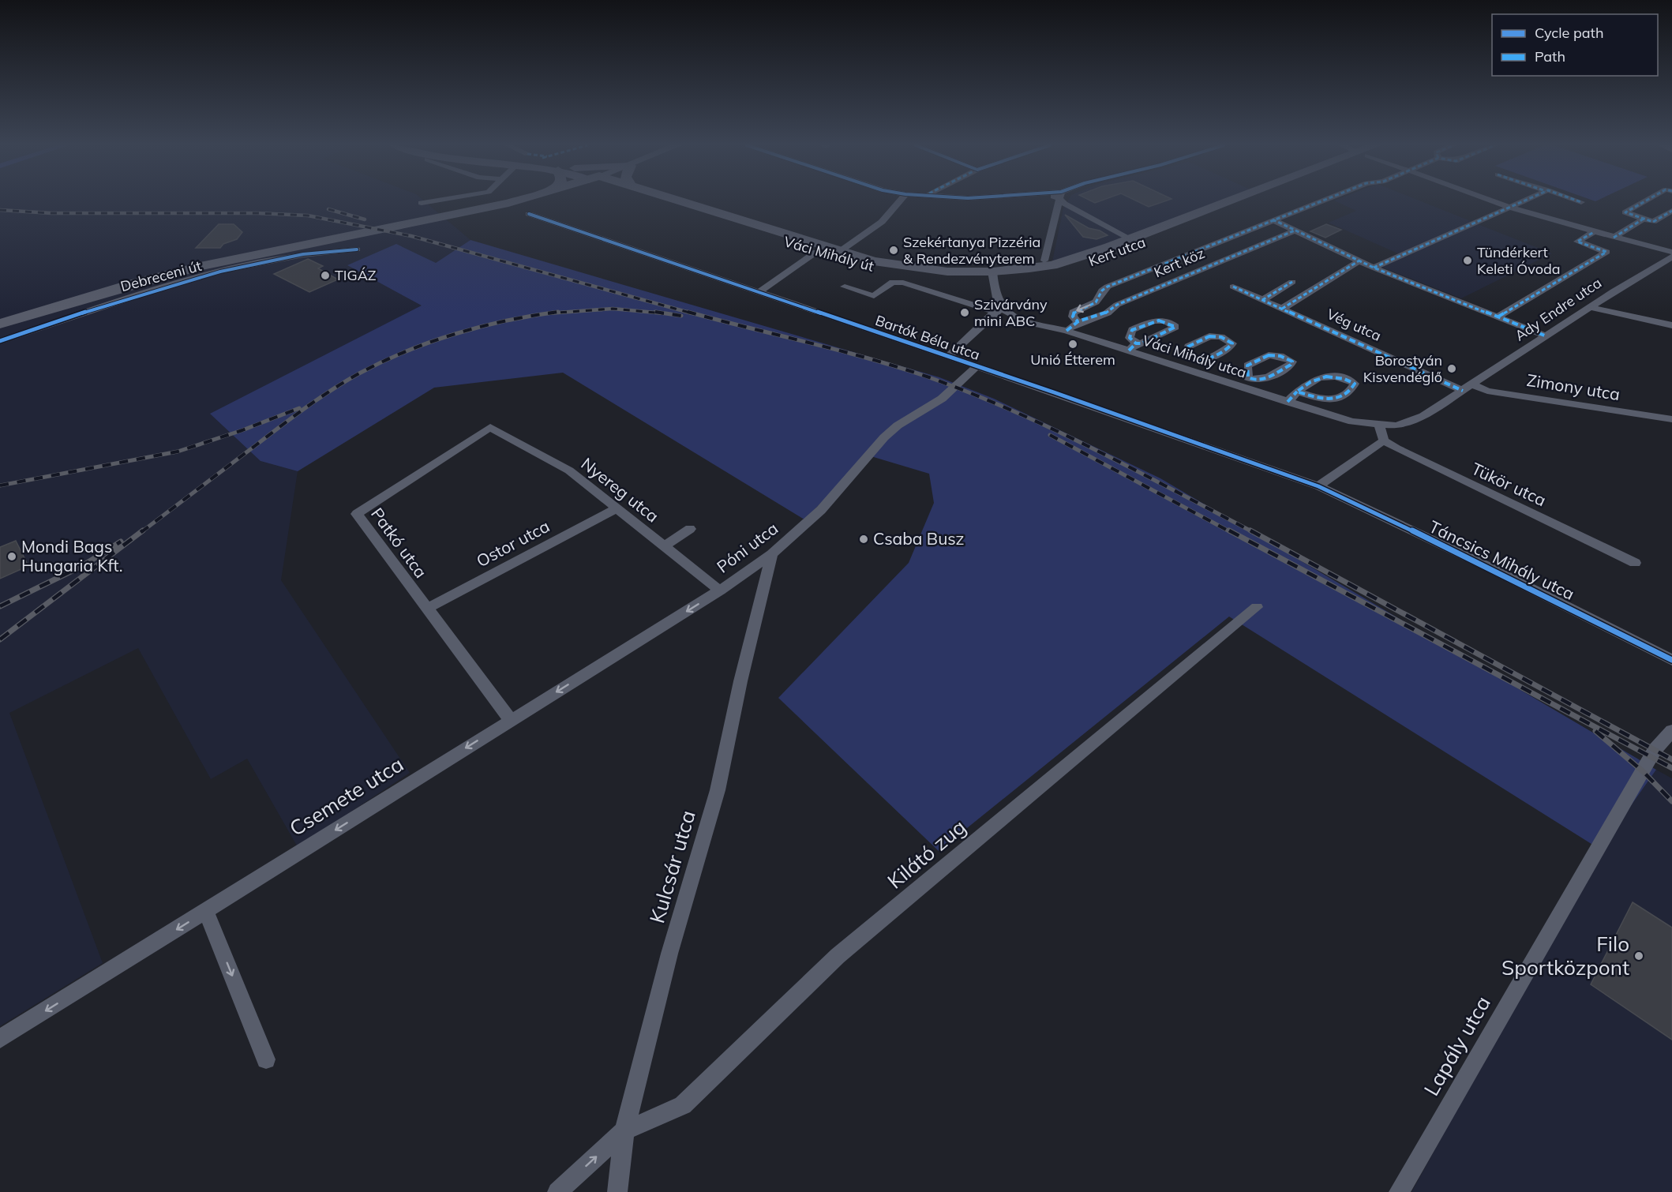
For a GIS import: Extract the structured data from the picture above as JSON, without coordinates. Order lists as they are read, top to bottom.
{
  "streets": {
    "main road": ["Kert utca", "Váci Mihály út", "Debreceni út"],
    "street": [
      "Kert köz",
      "Ady Endre utca",
      "Vég utca",
      "Bartók Béla utca",
      "Váci Mihály utca",
      "Zimony utca",
      "Tükör utca",
      "Nyereg utca",
      "Patkó utca",
      "Ostor utca",
      "Póni utca",
      "Táncsics Mihály utca",
      "Csemete utca",
      "Kilátó zug",
      "Kulcsár utca",
      "Lapály utca"
    ]
  },
  "crossings": [
    ["Kert utca", "Váci Mihály út"],
    ["Kert köz", "Váci Mihály utca"],
    ["Ady Endre utca", "Vég utca"],
    ["Ady Endre utca", "Váci Mihály utca"],
    ["Ady Endre utca", "Zimony utca"],
    ["Vég utca", "Zimony utca"],
    ["Bartók Béla utca", "Póni utca"],
    ["Bartók Béla utca", "Táncsics Mihály utca"],
    ["Nyereg utca", "Patkó utca"],
    ["Nyereg utca", "Ostor utca"],
    ["Nyereg utca", "Póni utca"],
    ["Patkó utca", "Ostor utca"],
    ["Patkó utca", "Póni utca"],
    ["Patkó utca", "Csemete utca"],
    ["Póni utca", "Csemete utca"],
    ["Póni utca", "Kulcsár utca"],
    ["Kilátó zug", "Kulcsár utca"]
  ],
  "one_way": ["Póni utca", "Csemete utca"],
  "places": [
    "Szekértanya Pizzéria & Rendezvényterem",
    "Tündérkert Keleti Óvoda",
    "TIGÁZ",
    "Szivárvány mini ABC",
    "Unió Étterem",
    "Borostyán Kisvendéglő",
    "Csaba Busz",
    "Mondi Bags Hungaria Kft.",
    "Filo Sportközpont"
  ],
  "legend": ["Cycle path", "Path"]
}
